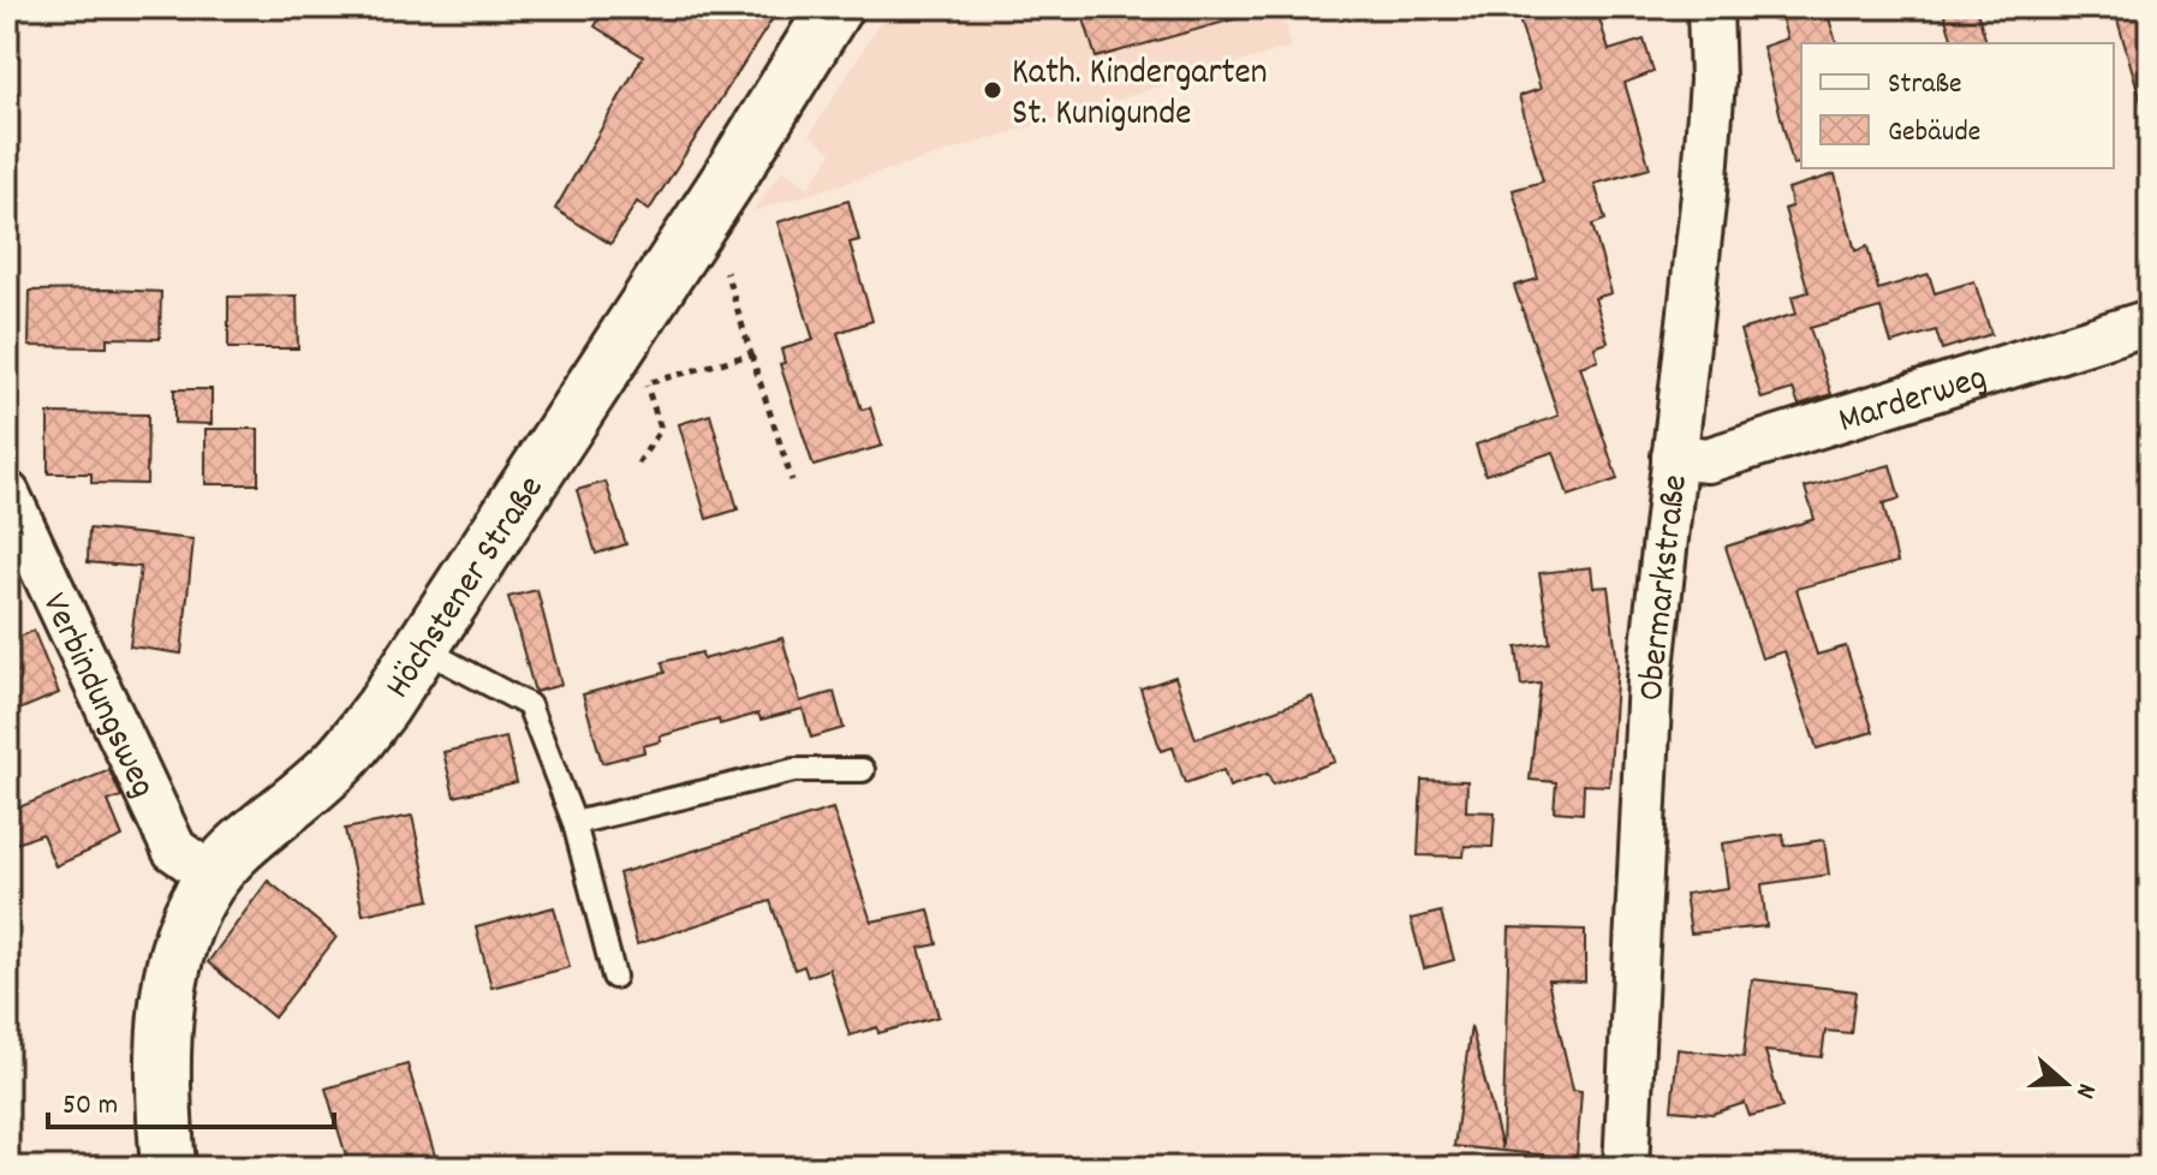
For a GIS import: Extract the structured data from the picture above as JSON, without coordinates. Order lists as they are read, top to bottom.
{
  "streets": {
    "main road": ["Höchstener Straße"],
    "street": ["Marderweg", "Obermarkstraße", "Verbindungsweg"]
  },
  "crossings": [
    ["Marderweg", "Obermarkstraße"],
    ["Höchstener Straße", "Verbindungsweg"]
  ],
  "places": ["Kath. Kindergarten St. Kunigunde"],
  "legend": ["Straße", "Gebäude"],
  "scale_bar": "50 m",
  "north": "right"
}
